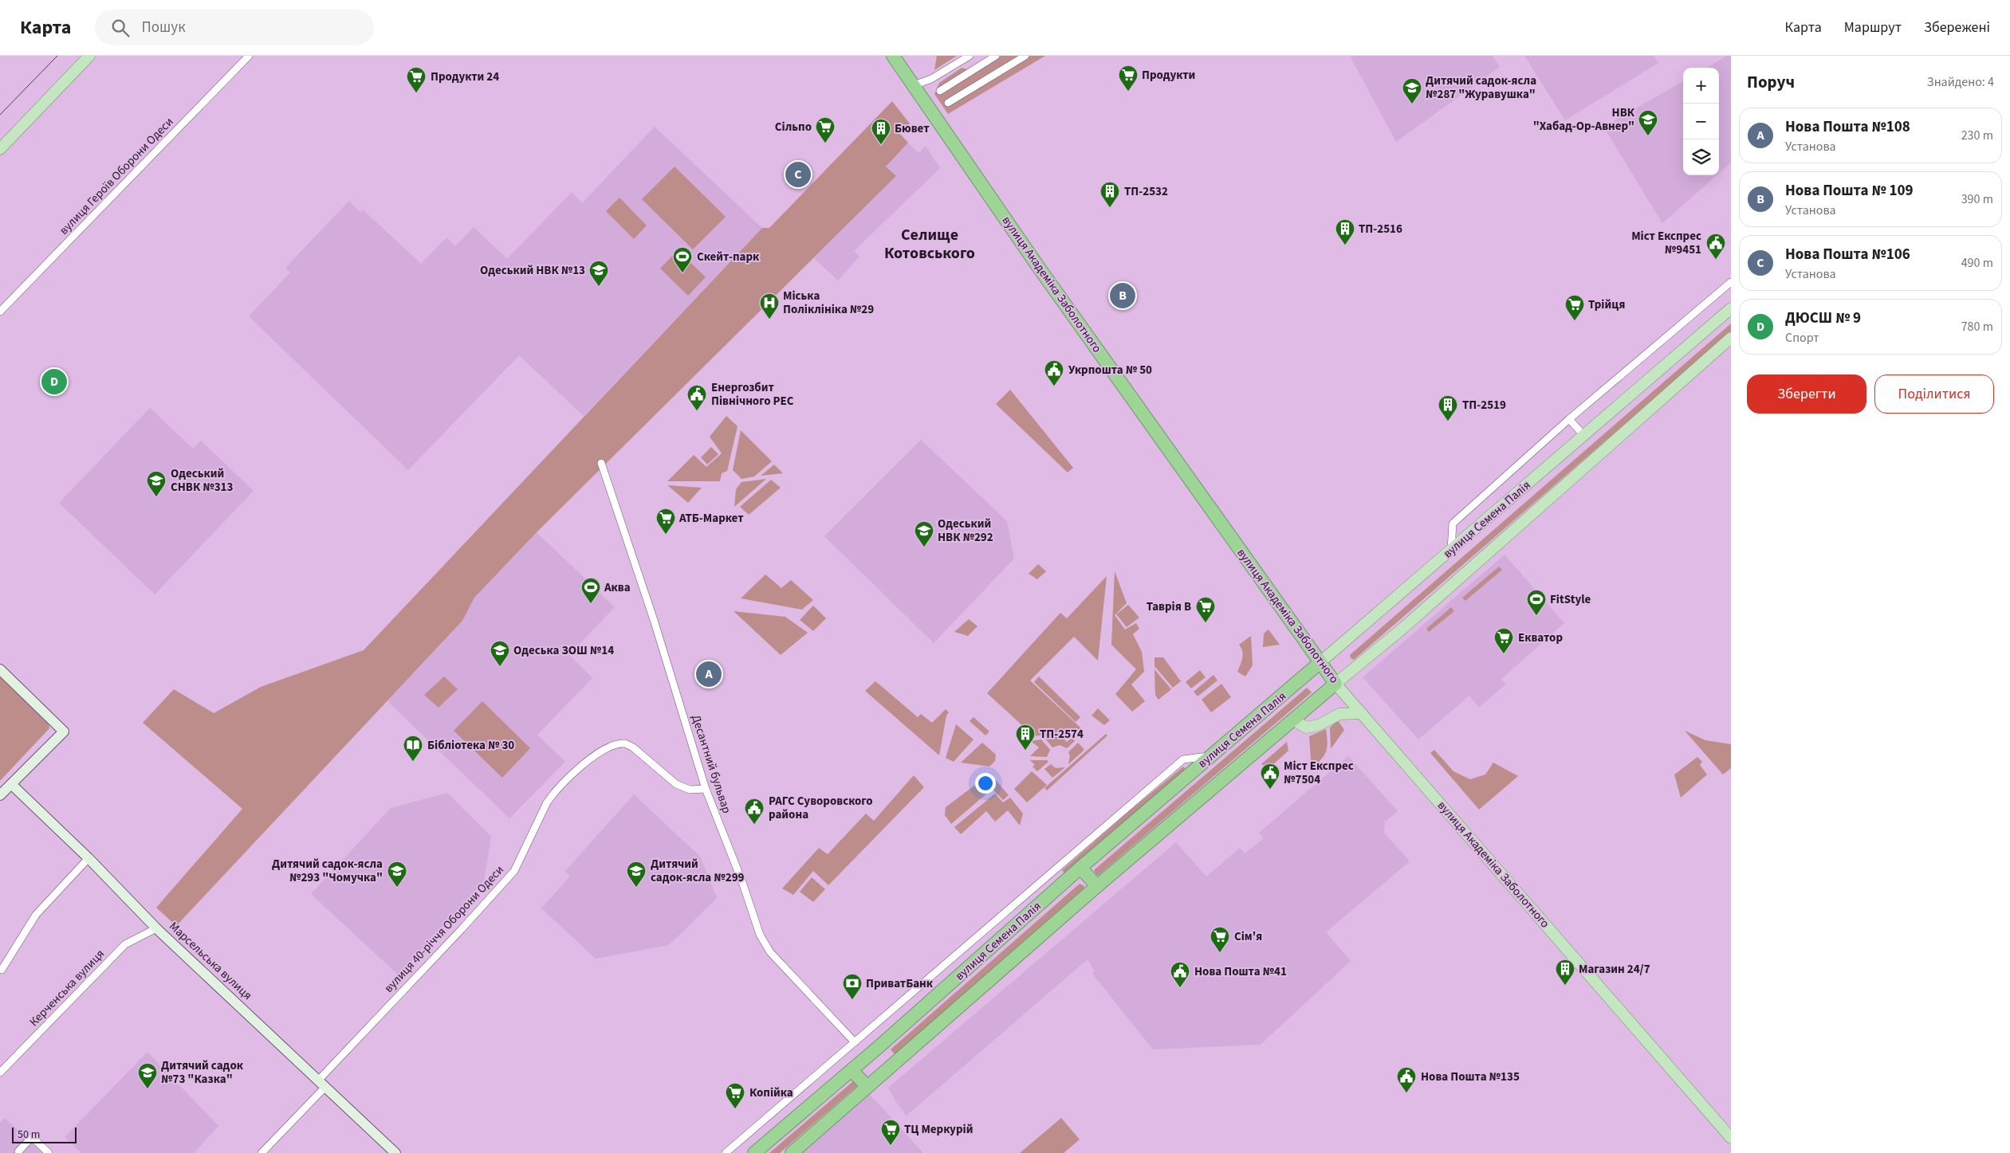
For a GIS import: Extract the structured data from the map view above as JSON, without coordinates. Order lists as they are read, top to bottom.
{
  "streets": {
    "highway": ["вулиця Академіка Заболотного", "вулиця Семена Палія"],
    "street": [
      "вулиця Героїв Оборони Одеси",
      "Десантний бульвар",
      "вулиця 40-річчя Оборони Одеси",
      "Марсельська вулиця",
      "Керченська вулиця"
    ]
  },
  "crossings": [
    ["вулиця Академіка Заболотного", "вулиця Семена Палія"],
    ["Десантний бульвар", "вулиця 40-річчя Оборони Одеси"],
    ["вулиця 40-річчя Оборони Одеси", "Марсельська вулиця"],
    ["Марсельська вулиця", "Керченська вулиця"]
  ],
  "districts": ["Селище Котовського"],
  "places": {
    "supermarket": [
      "Продукти",
      "Продукти 24",
      "Сільпо",
      "Трійця",
      "АТБ-Маркет",
      "Таврія В",
      "Екватор",
      "Сім'я",
      "Копійка",
      "ТЦ Меркурій"
    ],
    "school or university": [
      "Дитячий садок-ясла №287 \"Журавушка\"",
      "НВК \"Хабад-Ор-Авнер\"",
      "Одеський НВК №13",
      "Одеський СНВК №313",
      "Одеський НВК №292",
      "Одеська ЗОШ №14",
      "Дитячий садок-ясла №293 \"Чомучка\"",
      "Дитячий садок-ясла №299",
      "Дитячий садок №73 \"Казка\""
    ],
    "building": [
      "Бювет",
      "ТП-2532",
      "ТП-2516",
      "ТП-2519",
      "ТП-2574",
      "Магазин 24/7"
    ],
    "public building": [
      "Міст Експрес №9451",
      "Укрпошта № 50",
      "Енергозбит Північного РЕС",
      "Міст Експрес №7504",
      "РАГС Суворовского района",
      "Нова Пошта №41",
      "Нова Пошта №135"
    ],
    "sports": ["Скейт-парк", "Аква", "FitStyle"],
    "hospital": ["Міська Поліклініка №29"],
    "library": ["Бібліотека № 30"],
    "bank": ["ПриватБанк"]
  },
  "scale_bar": "50 m",
  "page": {
    "header": "Карта",
    "search": "Пошук",
    "nav": ["Карта", "Маршрут", "Збережені"],
    "heading": ["Поруч", "Знайдено: 4"],
    "map_buttons": ["+", "−"],
    "list": [
      {
        "mark": "A",
        "name": "Нова Пошта №108",
        "note": "Установа",
        "value": "230 m"
      },
      {
        "mark": "B",
        "name": "Нова Пошта № 109",
        "note": "Установа",
        "value": "390 m"
      },
      {
        "mark": "C",
        "name": "Нова Пошта №106",
        "note": "Установа",
        "value": "490 m"
      },
      {
        "mark": "D",
        "name": "ДЮСШ № 9",
        "note": "Спорт",
        "value": "780 m"
      }
    ],
    "pins": [
      "C",
      "B",
      "D",
      "A"
    ],
    "buttons": ["Зберегти", "Поділитися"],
    "scale": "50 m"
  }
}
